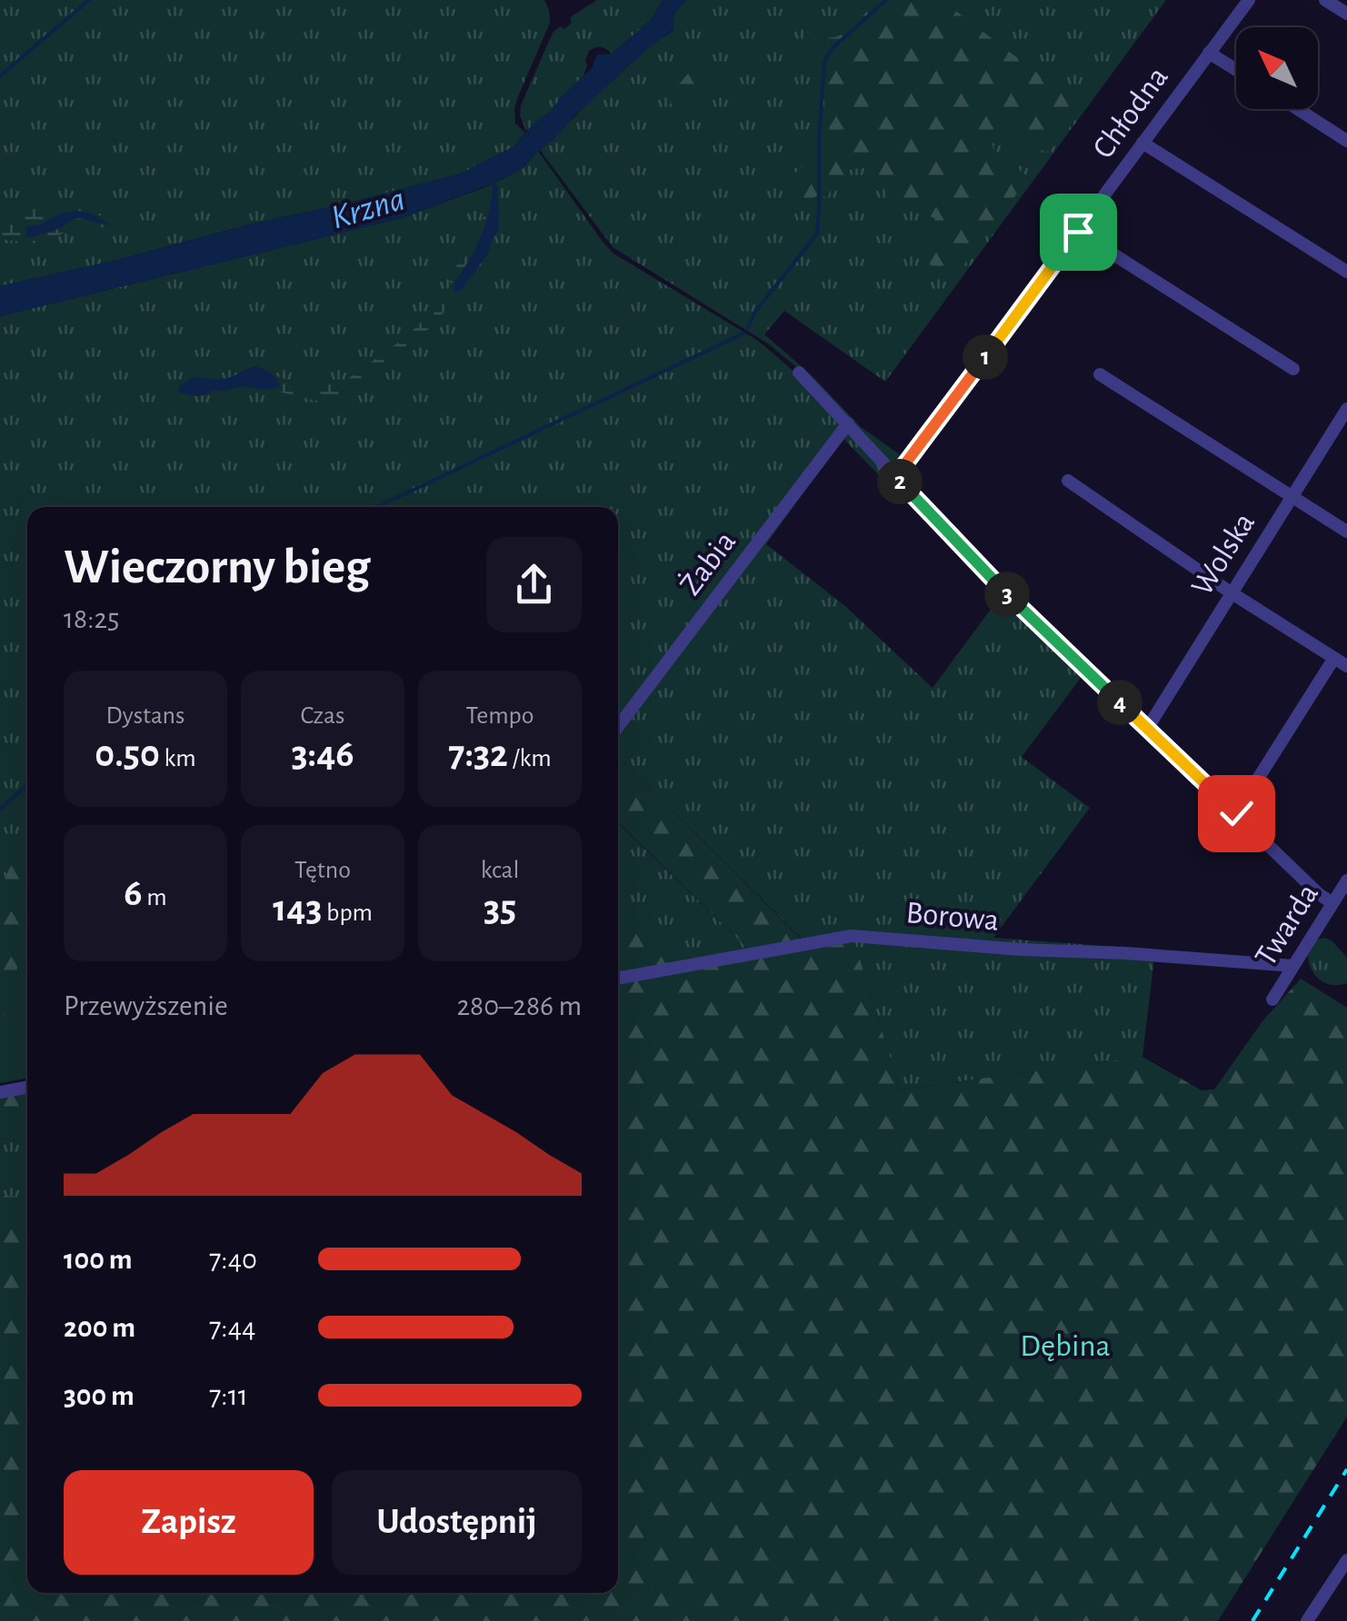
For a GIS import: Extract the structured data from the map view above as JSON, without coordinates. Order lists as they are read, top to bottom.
{
  "streets": {
    "street": [
      "Chłodna",
      "Wolska",
      "Żabia",
      "Borowa",
      "Twarda"
    ]
  },
  "crossings": [
    ["Borowa", "Twarda"]
  ],
  "water": ["Krzna"],
  "parks": ["Dębina"],
  "north": "top left",
  "page": {
    "pins": [
      "1",
      "2",
      "3",
      "4"
    ],
    "heading": ["Wieczorny bieg", "18:25"],
    "stats": [
      ["Dystans", "0.50 km"],
      ["Czas", "3:46"],
      ["Tempo", "7:32 /km"],
      ["6 m"],
      ["Tętno", "143 bpm"],
      ["kcal", "35"]
    ],
    "chart": ["Przewyższenie", "280–286 m"],
    "list": [
      {
        "name": "100 m",
        "note": "7:40"
      },
      {
        "name": "200 m",
        "note": "7:44"
      },
      {
        "name": "300 m",
        "note": "7:11"
      }
    ],
    "buttons": ["Zapisz", "Udostępnij"]
  }
}
